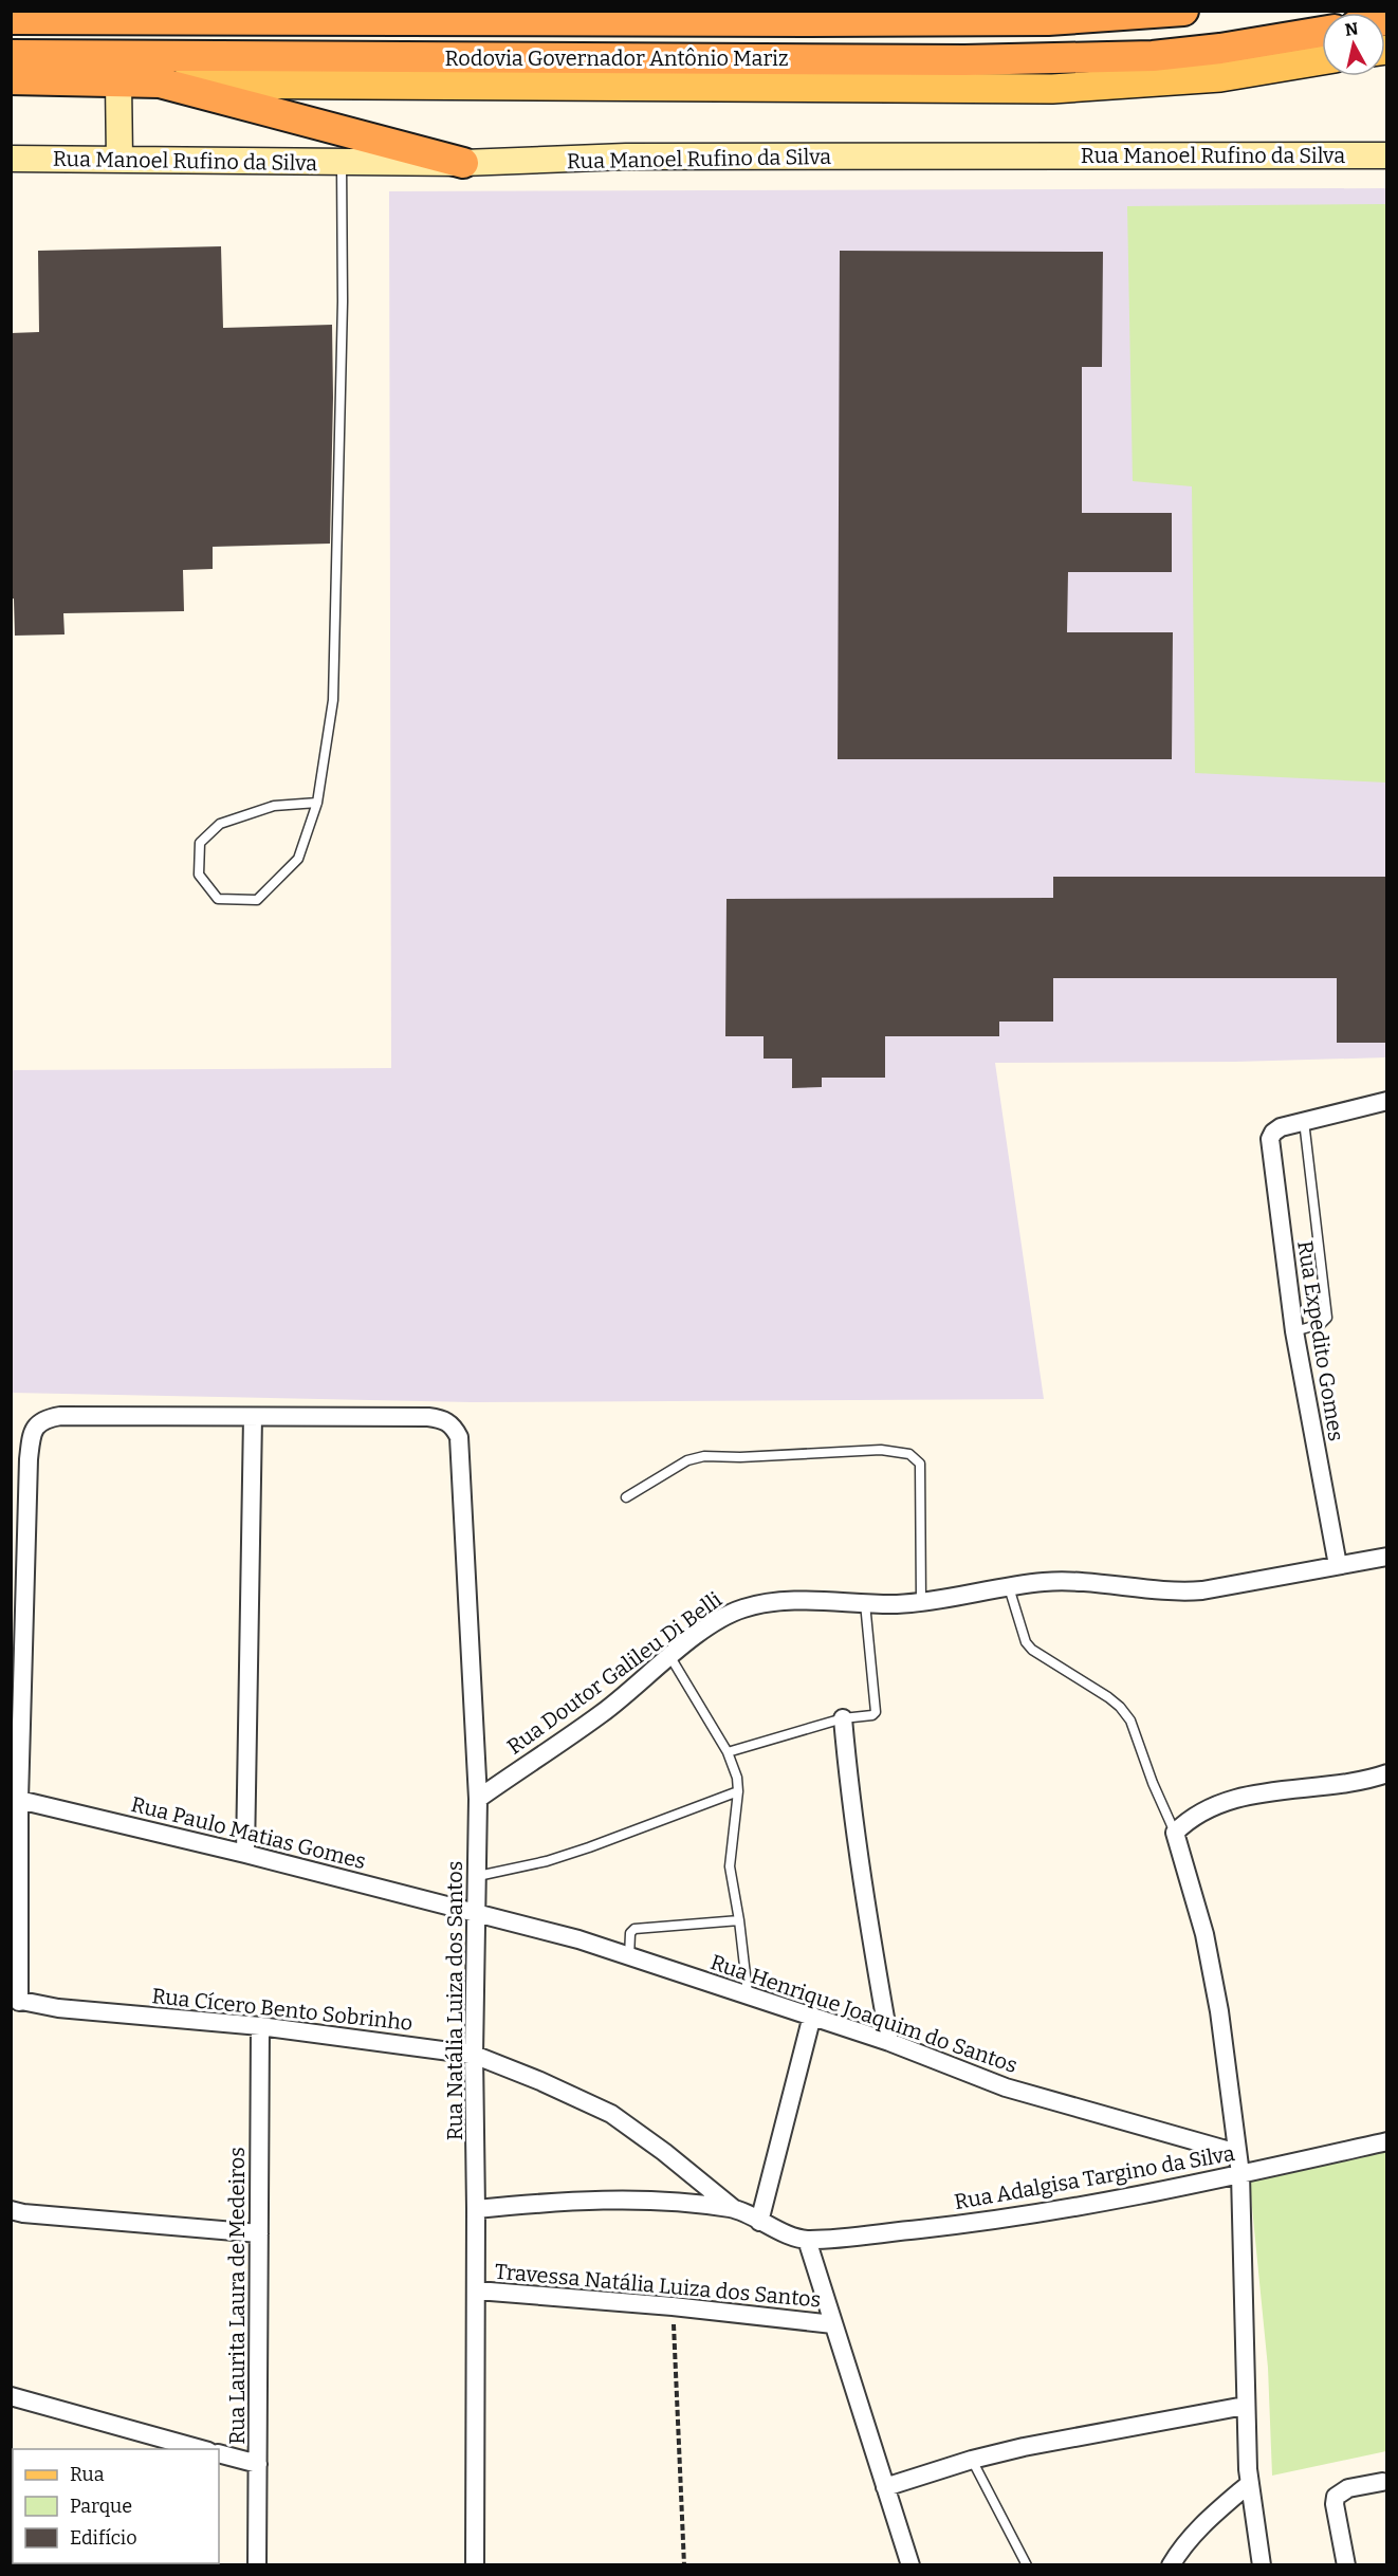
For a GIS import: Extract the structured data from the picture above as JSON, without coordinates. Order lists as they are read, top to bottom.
{
  "streets": {
    "highway": ["Rodovia Governador Antônio Mariz"],
    "main road": ["Rua Manoel Rufino da Silva"],
    "street": [
      "Rua Expedito Gomes",
      "Rua Doutor Galileu Di Belli",
      "Rua Paulo Matias Gomes",
      "Rua Natália Luiza dos Santos",
      "Rua Cícero Bento Sobrinho",
      "Rua Henrique Joaquim do Santos",
      "Rua Adalgisa Targino da Silva",
      "Travessa Natália Luiza dos Santos",
      "Rua Laurita Laura de Medeiros"
    ]
  },
  "crossings": [
    ["Rua Expedito Gomes", "Rua Doutor Galileu Di Belli"],
    ["Rua Doutor Galileu Di Belli", "Rua Natália Luiza dos Santos"],
    ["Rua Paulo Matias Gomes", "Rua Natália Luiza dos Santos"],
    ["Rua Paulo Matias Gomes", "Rua Henrique Joaquim do Santos"],
    ["Rua Natália Luiza dos Santos", "Rua Cícero Bento Sobrinho"],
    ["Rua Natália Luiza dos Santos", "Rua Henrique Joaquim do Santos"],
    ["Rua Natália Luiza dos Santos", "Travessa Natália Luiza dos Santos"],
    ["Rua Cícero Bento Sobrinho", "Rua Laurita Laura de Medeiros"]
  ],
  "legend": ["Rua", "Parque", "Edifício"],
  "north": "top"
}
